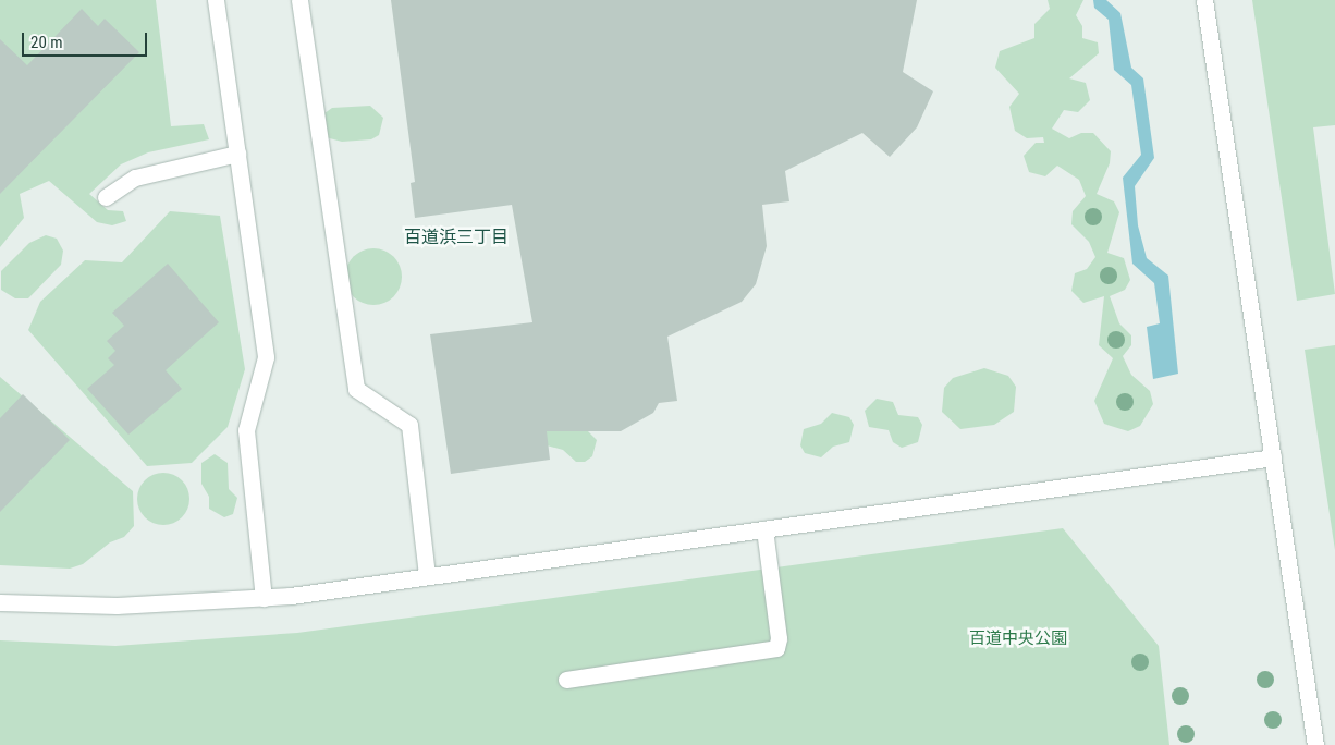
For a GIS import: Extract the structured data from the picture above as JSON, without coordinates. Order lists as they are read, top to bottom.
{
  "districts": ["百道浜三丁目"],
  "parks": ["百道中央公園"],
  "scale_bar": "20 m"
}
